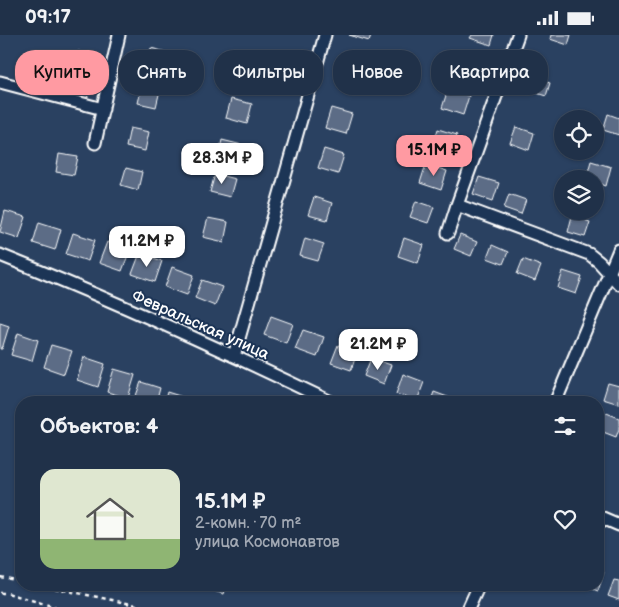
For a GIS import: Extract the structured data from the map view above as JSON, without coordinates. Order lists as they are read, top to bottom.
{
  "streets": {
    "street": ["Февральская улица"]
  },
  "page": {
    "status": "09:17",
    "chip": [
      "Купить",
      "Снять",
      "Фильтры",
      "Новое",
      "Квартира"
    ],
    "price": [
      "15.1M ₽",
      "28.3M ₽",
      "11.2M ₽",
      "21.2M ₽"
    ],
    "heading": "Объектов: 4",
    "list": [
      {
        "name": "15.1M ₽",
        "note": "2-комн. · 70 m² · улица Космонавтов"
      }
    ]
  }
}
